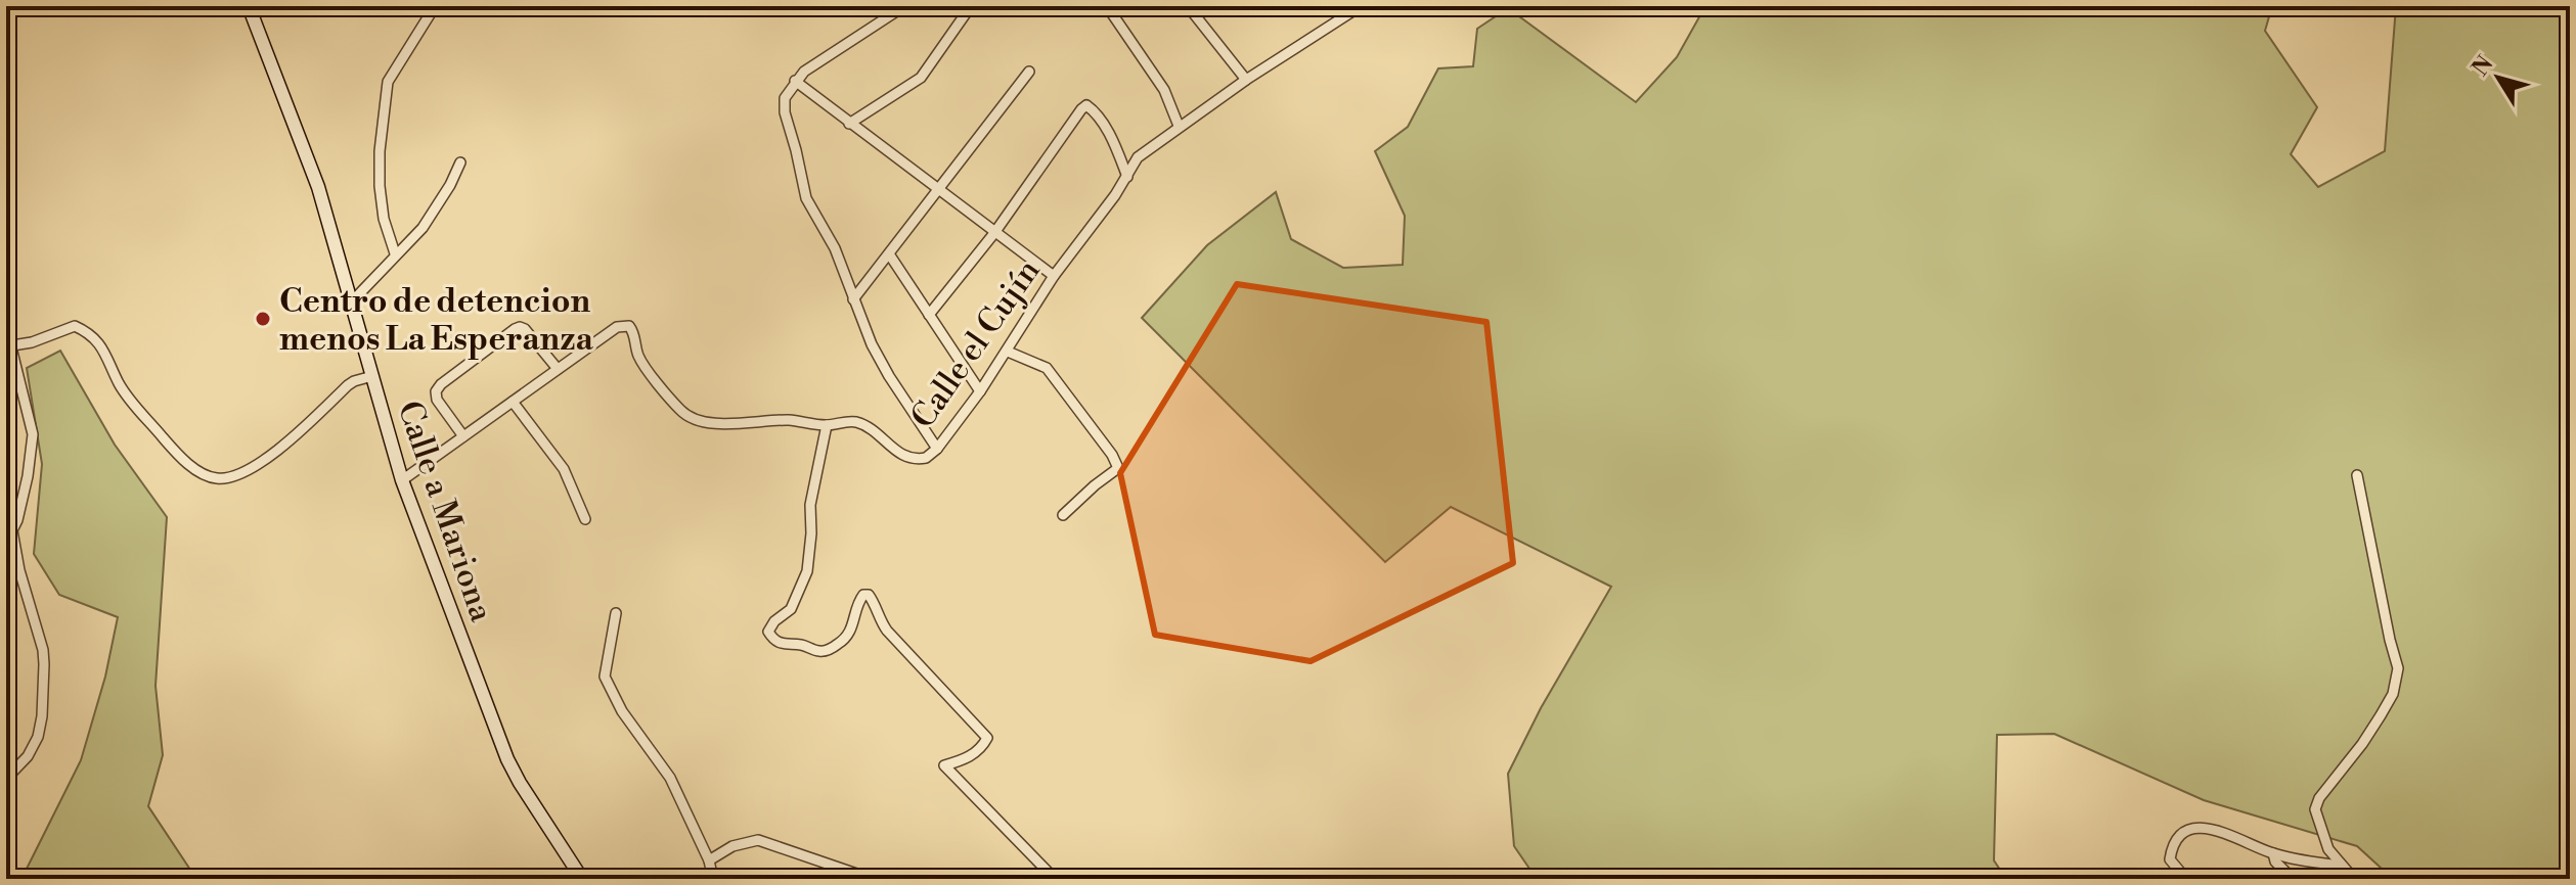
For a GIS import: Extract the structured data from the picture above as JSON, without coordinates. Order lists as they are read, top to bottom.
{
  "streets": {
    "main road": ["Calle a Mariona"],
    "street": ["Calle el Cujín"]
  },
  "crossings": [
    ["Calle el Cujín", "Calle a Mariona"]
  ],
  "places": ["Centro de detencion menos La Esperanza"],
  "north": "top left"
}
